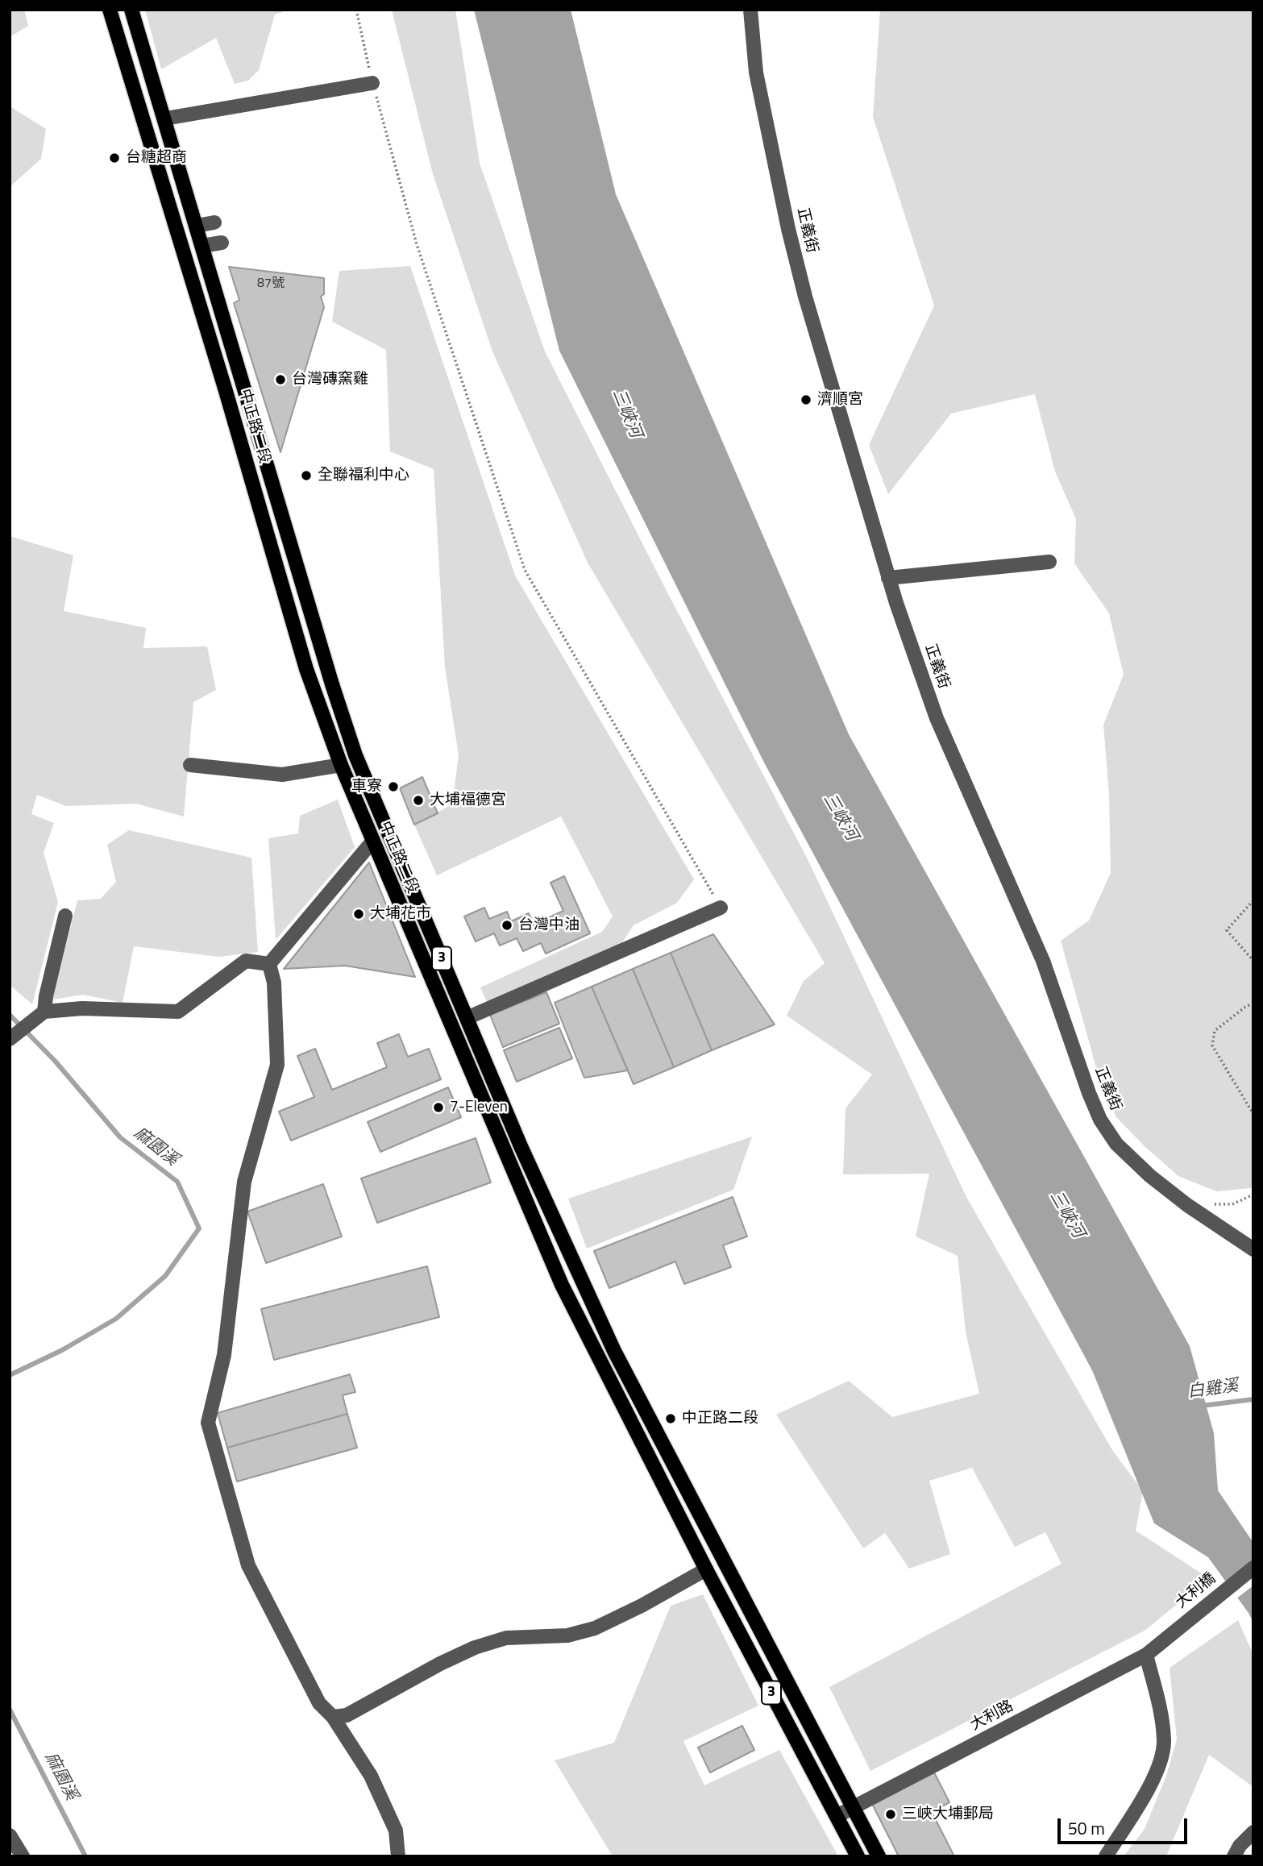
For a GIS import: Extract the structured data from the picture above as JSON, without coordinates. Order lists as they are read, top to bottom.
{
  "streets": {
    "main road": ["中正路二段", "3"],
    "street": ["正義街", "大利橋", "大利路"]
  },
  "crossings": [
    ["中正路二段", "大利路"],
    ["大利橋", "大利路"]
  ],
  "water": ["三峽河", "麻園溪", "白雞溪"],
  "places": [
    "台糖超商",
    "台灣磚窯雞",
    "濟順宮",
    "全聯福利中心",
    "車寮",
    "大埔福德宮",
    "大埔花市",
    "台灣中油",
    "7-Eleven",
    "中正路二段",
    "三峽大埔郵局"
  ],
  "house_numbers": ["87號"],
  "scale_bar": "50 m"
}
